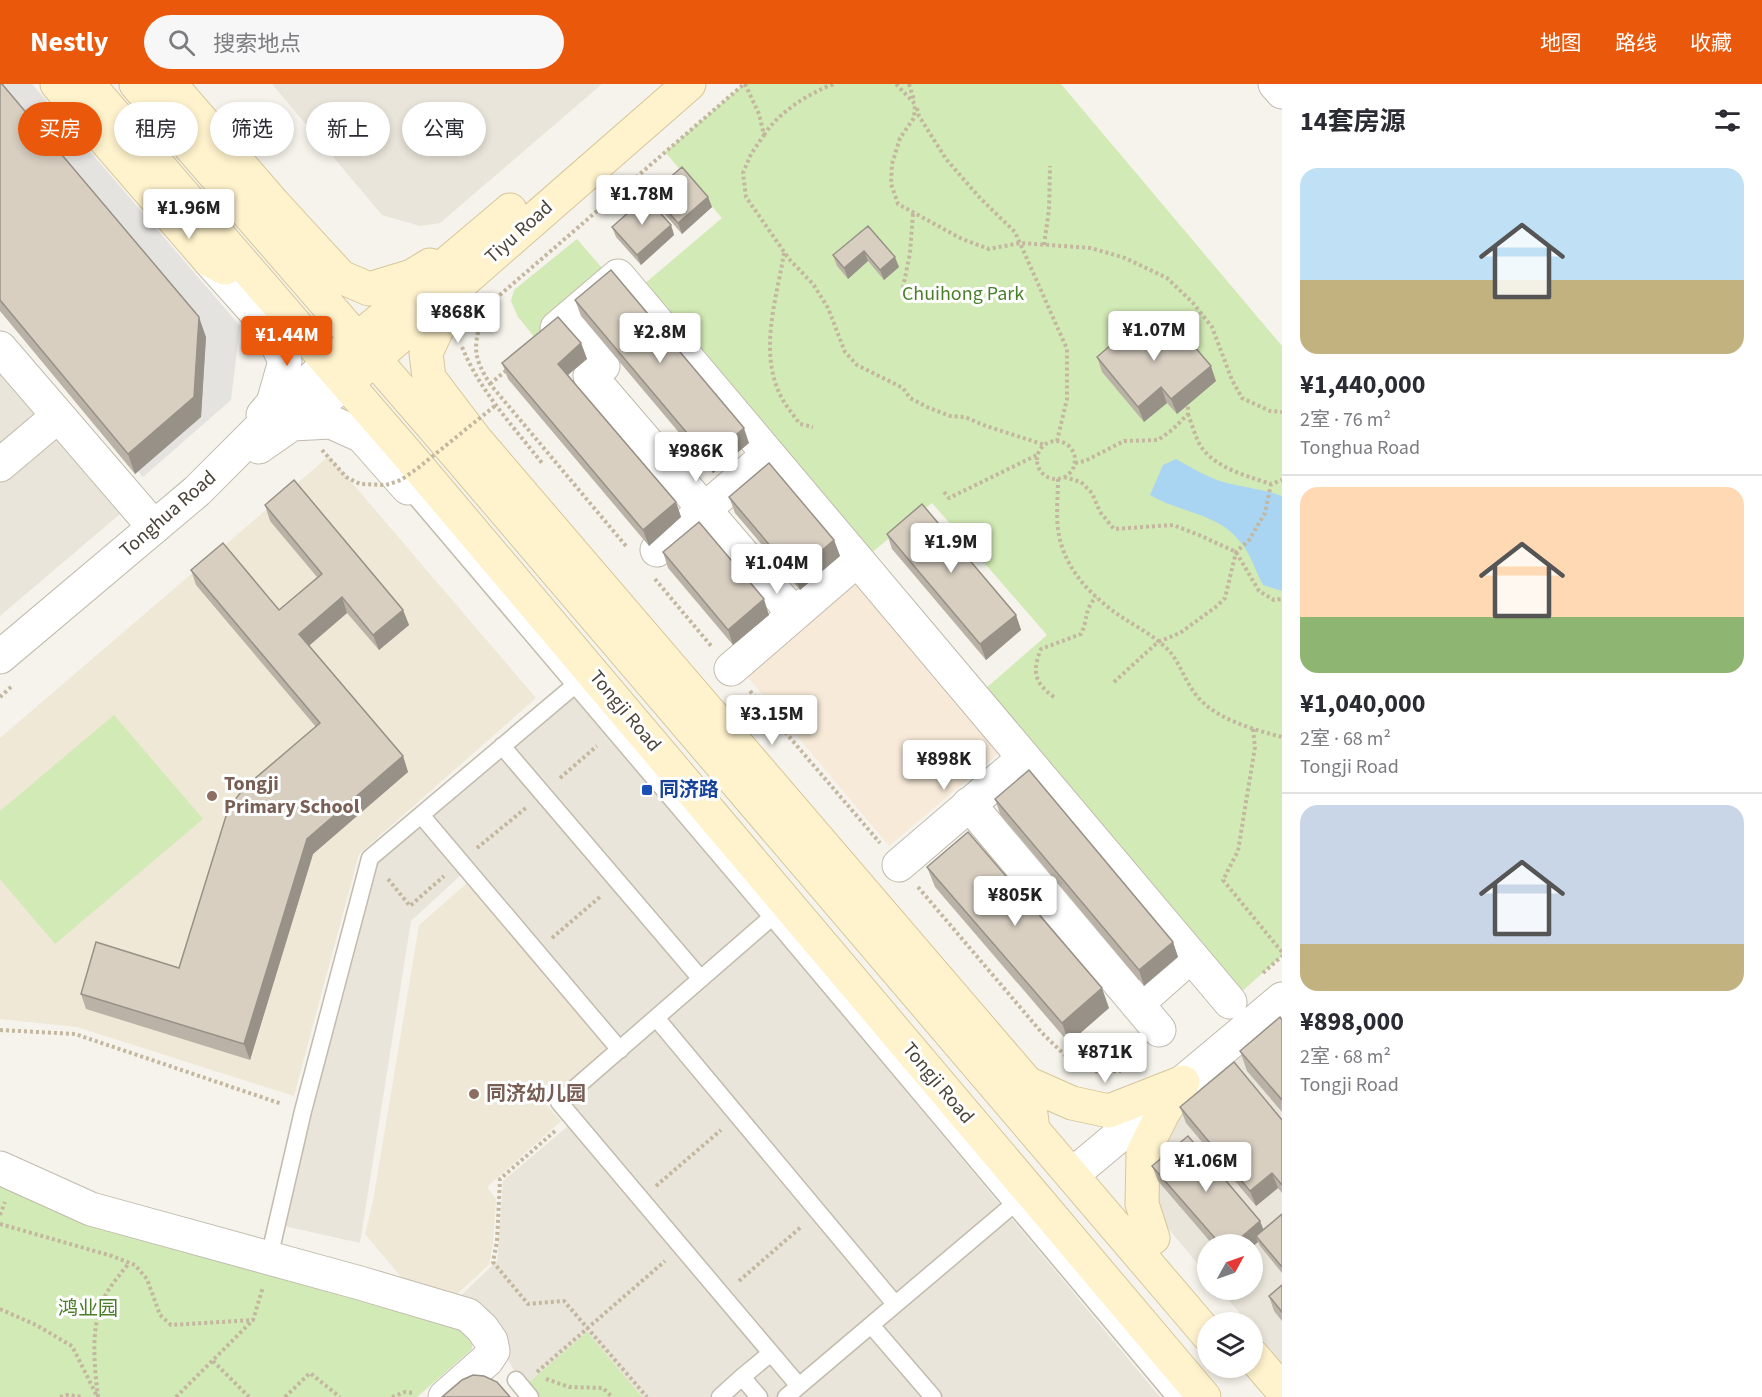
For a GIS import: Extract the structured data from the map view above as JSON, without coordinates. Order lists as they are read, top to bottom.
{
  "streets": {
    "main road": ["Tiyu Road", "Tongji Road"],
    "street": ["Tonghua Road"]
  },
  "crossings": [
    ["Tiyu Road", "Tonghua Road"],
    ["Tiyu Road", "Tongji Road"]
  ],
  "parks": ["Chuihong Park", "鸿业园"],
  "places": {
    "transit": ["同济路"],
    "other": ["Tongji Primary School", "同济幼儿园"]
  },
  "north": "top right",
  "page": {
    "header": "Nestly",
    "search": "搜索地点",
    "nav": ["地图", "路线", "收藏"],
    "heading": "14套房源",
    "chip": [
      "买房",
      "租房",
      "筛选",
      "新上",
      "公寓"
    ],
    "list": [
      {
        "name": "¥1,440,000",
        "note": "2室 · 76 m² · Tonghua Road"
      },
      {
        "name": "¥1,040,000",
        "note": "2室 · 68 m² · Tongji Road"
      },
      {
        "name": "¥898,000",
        "note": "2室 · 68 m² · Tongji Road"
      }
    ],
    "price": [
      "¥1.78M",
      "¥1.96M",
      "¥868K",
      "¥1.07M",
      "¥2.8M",
      "¥1.44M",
      "¥986K",
      "¥1.9M",
      "¥1.04M",
      "¥3.15M",
      "¥898K",
      "¥805K",
      "¥871K",
      "¥1.06M"
    ]
  }
}
